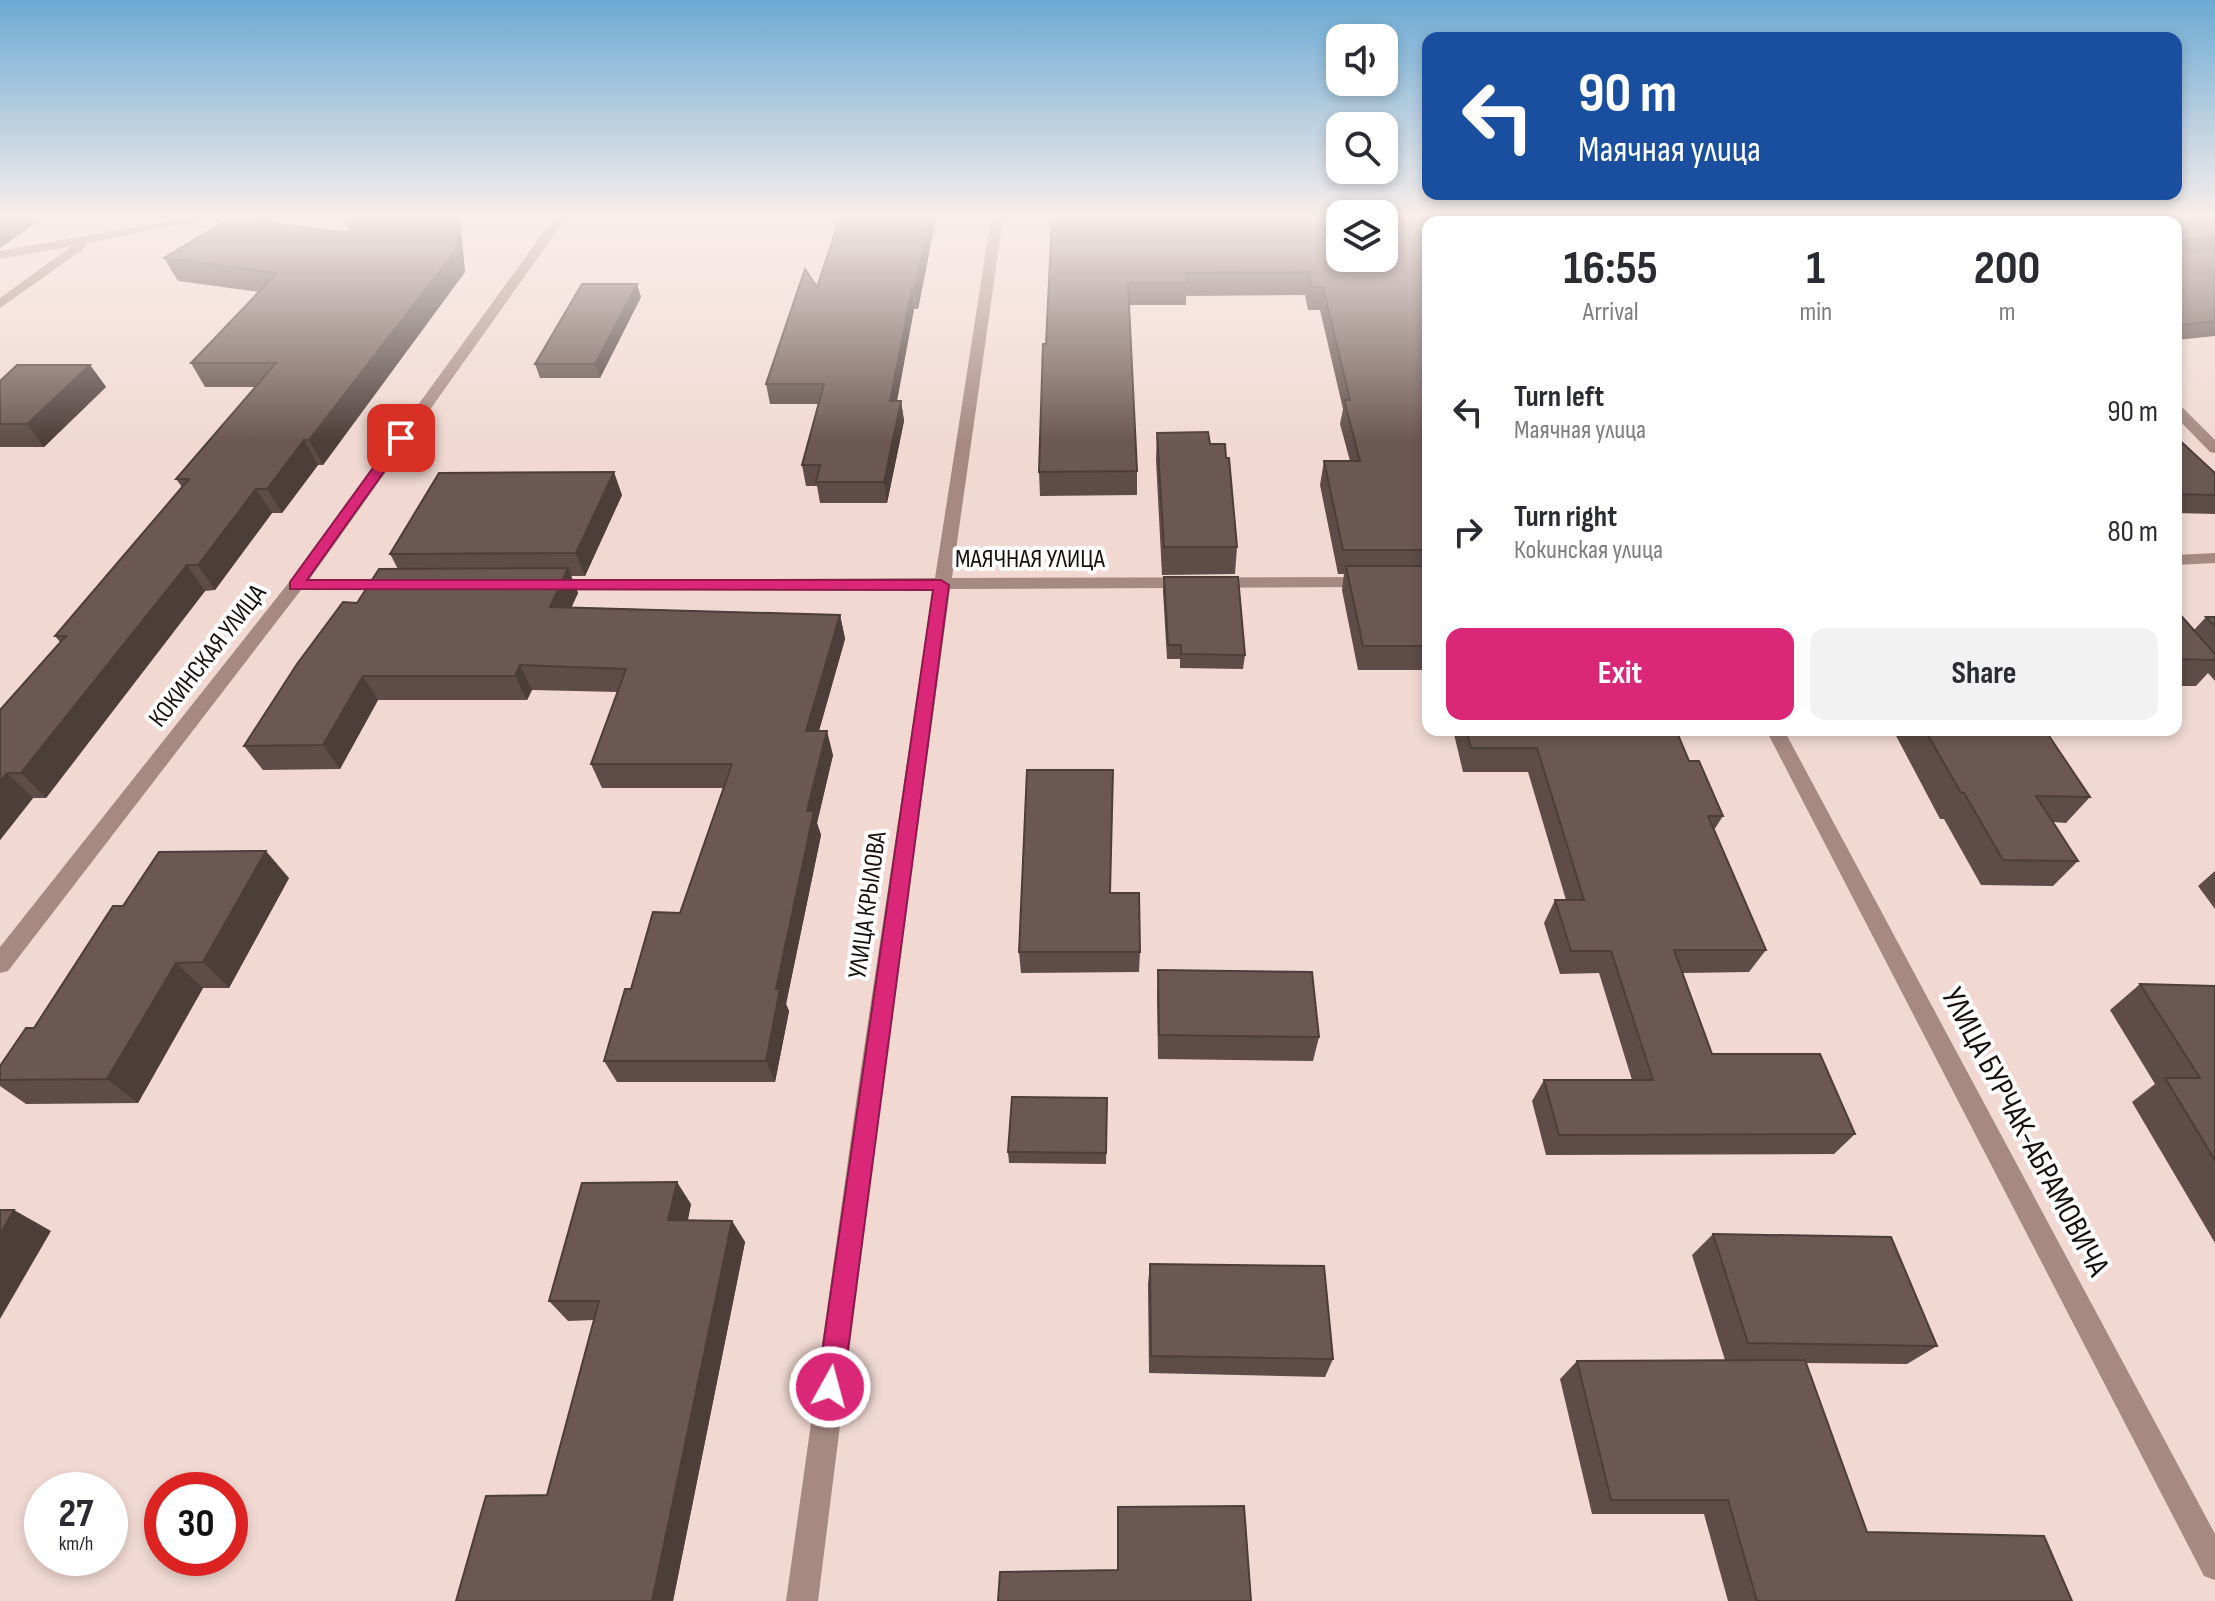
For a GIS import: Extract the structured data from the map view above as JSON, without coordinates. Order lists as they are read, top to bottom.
{
  "streets": {
    "street": [
      "МАЯЧНАЯ УЛИЦА",
      "КОКИНСКАЯ УЛИЦА",
      "УЛИЦА КРЫЛОВА",
      "УЛИЦА БУРЧАК-АБРАМОВИЧА"
    ]
  },
  "crossings": [
    ["МАЯЧНАЯ УЛИЦА", "УЛИЦА КРЫЛОВА"]
  ],
  "page": {
    "turn": ["90 m", "Маячная улица"],
    "eta": [
      "16:55",
      "Arrival",
      "1",
      "min",
      "200",
      "m"
    ],
    "list": [
      {
        "name": "Turn left",
        "note": "Маячная улица",
        "value": "90 m"
      },
      {
        "name": "Turn right",
        "note": "Кокинская улица",
        "value": "80 m"
      }
    ],
    "buttons": ["Exit", "Share"],
    "speed": "27 km/h",
    "limit": "30"
  }
}
